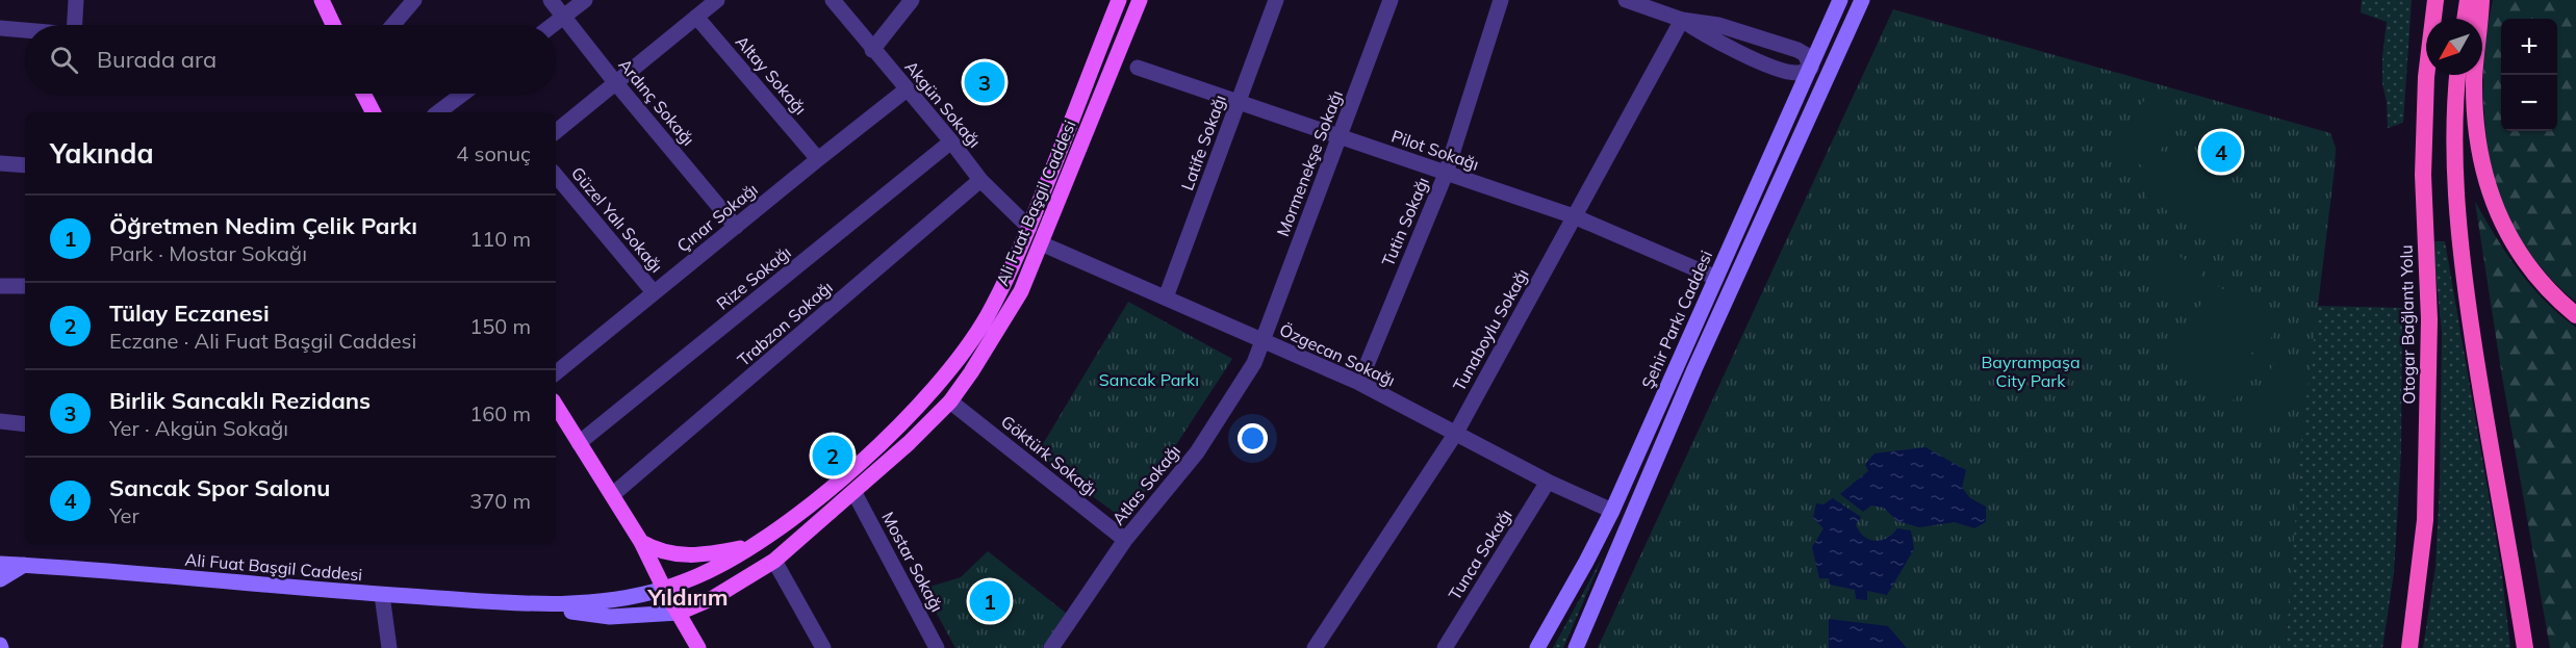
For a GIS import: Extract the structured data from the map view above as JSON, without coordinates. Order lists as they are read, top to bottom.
{
  "streets": {
    "highway": ["Otogar Bağlantı Yolu"],
    "main road": ["Ali Fuat Başgil Caddesi", "Şehir Parkı Caddesi"],
    "street": [
      "Altay Sokağı",
      "Ardınç Sokağı",
      "Akgün Sokağı",
      "Latife Sokağı",
      "Pilot Sokağı",
      "Mormenekşe Sokağı",
      "Çınar Sokağı",
      "Güzel Yalı Sokağı",
      "Tutin Sokağı",
      "Rize Sokağı",
      "Trabzon Sokağı",
      "Tunaboylu Sokağı",
      "Özgecan Sokağı",
      "Göktürk Sokağı",
      "Atlas Sokağı",
      "Tunca Sokağı",
      "Mostar Sokağı"
    ]
  },
  "crossings": [
    ["Altay Sokağı", "Çınar Sokağı"],
    ["Ardınç Sokağı", "Çınar Sokağı"],
    ["Akgün Sokağı", "Ali Fuat Başgil Caddesi"],
    ["Akgün Sokağı", "Çınar Sokağı"],
    ["Akgün Sokağı", "Rize Sokağı"],
    ["Akgün Sokağı", "Trabzon Sokağı"],
    ["Latife Sokağı", "Pilot Sokağı"],
    ["Latife Sokağı", "Özgecan Sokağı"],
    ["Pilot Sokağı", "Mormenekşe Sokağı"],
    ["Pilot Sokağı", "Tutin Sokağı"],
    ["Pilot Sokağı", "Şehir Parkı Caddesi"],
    ["Pilot Sokağı", "Tunaboylu Sokağı"],
    ["Mormenekşe Sokağı", "Özgecan Sokağı"],
    ["Mormenekşe Sokağı", "Atlas Sokağı"],
    ["Ali Fuat Başgil Caddesi", "Özgecan Sokağı"],
    ["Ali Fuat Başgil Caddesi", "Göktürk Sokağı"],
    ["Ali Fuat Başgil Caddesi", "Mostar Sokağı"],
    ["Çınar Sokağı", "Güzel Yalı Sokağı"],
    ["Tutin Sokağı", "Özgecan Sokağı"],
    ["Şehir Parkı Caddesi", "Özgecan Sokağı"],
    ["Tunaboylu Sokağı", "Özgecan Sokağı"],
    ["Özgecan Sokağı", "Atlas Sokağı"],
    ["Özgecan Sokağı", "Tunca Sokağı"],
    ["Göktürk Sokağı", "Atlas Sokağı"]
  ],
  "districts": ["Yıldırım"],
  "parks": ["Bayrampaşa City Park", "Sancak Parkı"],
  "north": "bottom left",
  "page": {
    "map_buttons": ["+", "−"],
    "search": "Burada ara",
    "pins": [
      "3",
      "4",
      "2",
      "1"
    ],
    "heading": ["Yakında", "4 sonuç"],
    "list": [
      {
        "mark": "1",
        "name": "Öğretmen Nedim Çelik Parkı",
        "note": "Park · Mostar Sokağı",
        "value": "110 m"
      },
      {
        "mark": "2",
        "name": "Tülay Eczanesi",
        "note": "Eczane · Ali Fuat Başgil Caddesi",
        "value": "150 m"
      },
      {
        "mark": "3",
        "name": "Birlik Sancaklı Rezidans",
        "note": "Yer · Akgün Sokağı",
        "value": "160 m"
      },
      {
        "mark": "4",
        "name": "Sancak Spor Salonu",
        "note": "Yer",
        "value": "370 m"
      }
    ]
  }
}
